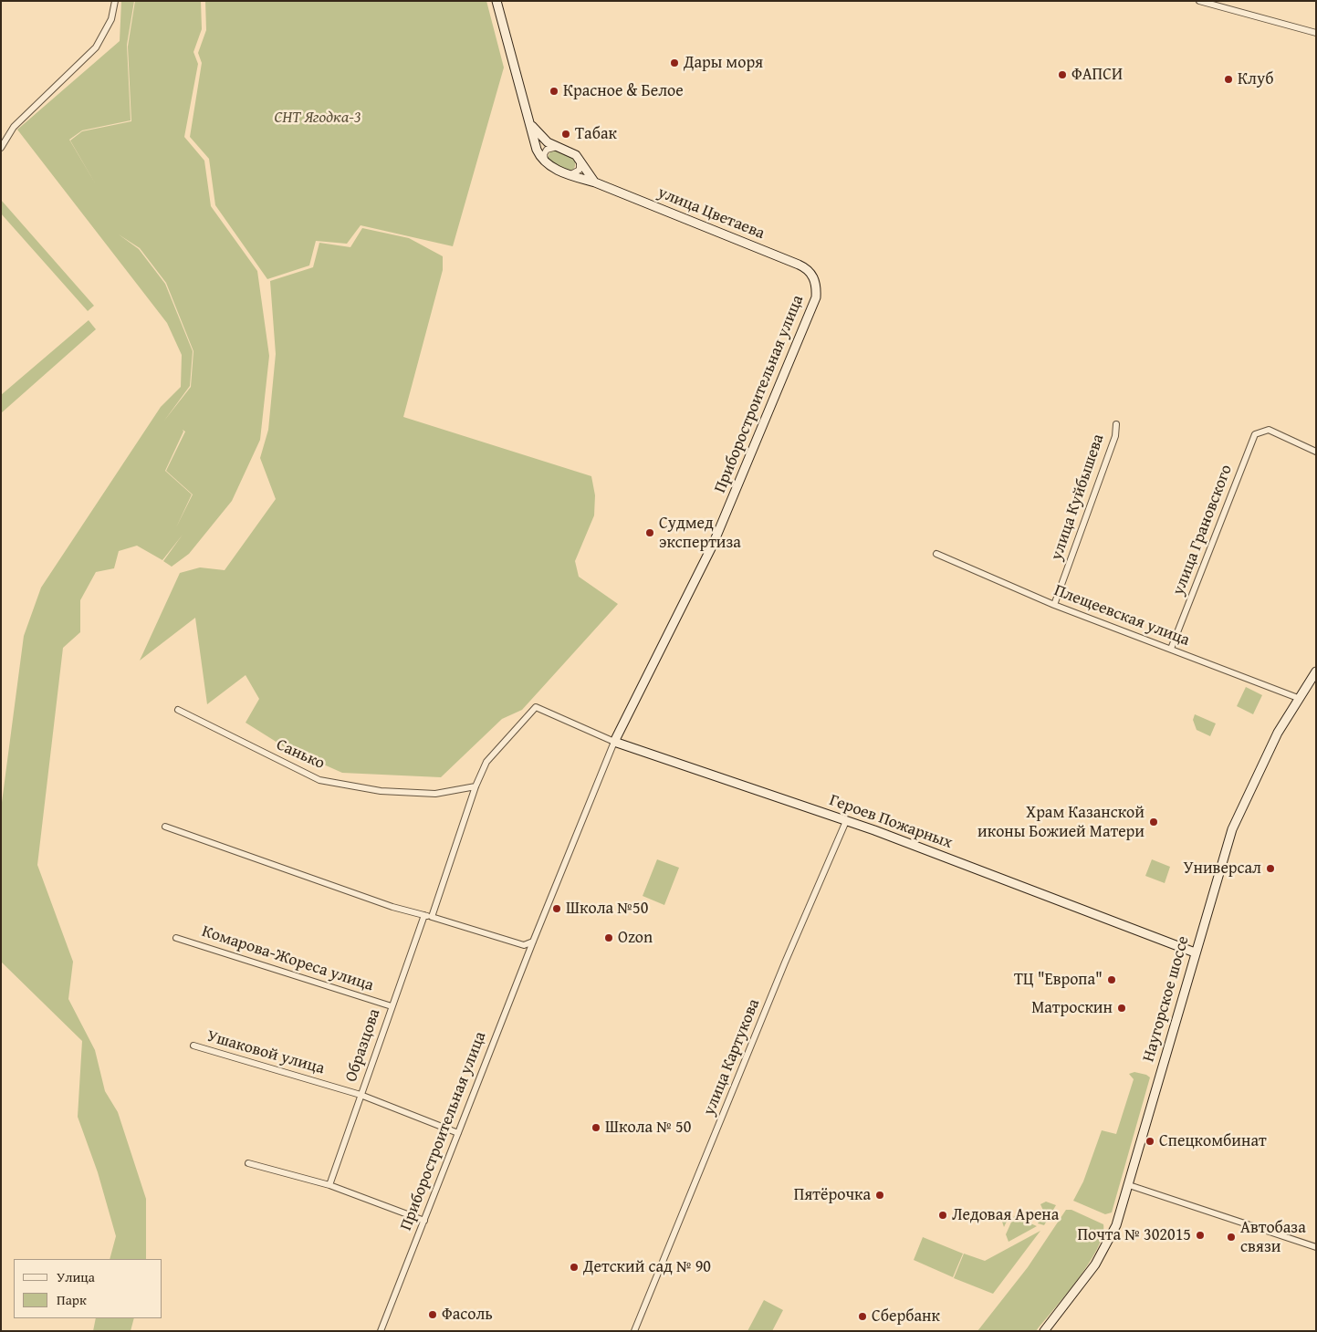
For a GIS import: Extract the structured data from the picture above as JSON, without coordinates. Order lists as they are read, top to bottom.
{
  "streets": {
    "main road": [
      "улица Цветаева",
      "Приборостроительная улица",
      "Героев Пожарных",
      "Наугорское шоссе"
    ],
    "street": [
      "улица Куйбышева",
      "улица Грановского",
      "Плещеевская улица",
      "Санько",
      "Комарова-Жореса улица",
      "Образцова",
      "Ушаковой улица",
      "улица Картукова"
    ]
  },
  "crossings": [
    ["улица Цветаева", "Приборостроительная улица"],
    ["Приборостроительная улица", "Героев Пожарных"],
    ["Приборостроительная улица", "Ушаковой улица"],
    ["улица Куйбышева", "Плещеевская улица"],
    ["улица Грановского", "Плещеевская улица"],
    ["Плещеевская улица", "Наугорское шоссе"],
    ["Героев Пожарных", "Наугорское шоссе"],
    ["Героев Пожарных", "улица Картукова"],
    ["Комарова-Жореса улица", "Образцова"],
    ["Образцова", "Ушаковой улица"]
  ],
  "parks": ["СНТ Ягодка-3"],
  "places": [
    "Дары моря",
    "ФАПСИ",
    "Клуб",
    "Красное & Белое",
    "Табак",
    "Судмед экспертиза",
    "Храм Казанской иконы Божией Матери",
    "Универсал",
    "Школа №50",
    "Ozon",
    "ТЦ \"Европа\"",
    "Матроскин",
    "Школа № 50",
    "Спецкомбинат",
    "Пятёрочка",
    "Ледовая Арена",
    "Почта № 302015",
    "Автобаза связи",
    "Детский сад № 90",
    "Фасоль",
    "Сбербанк"
  ],
  "legend": ["Улица", "Парк"]
}
